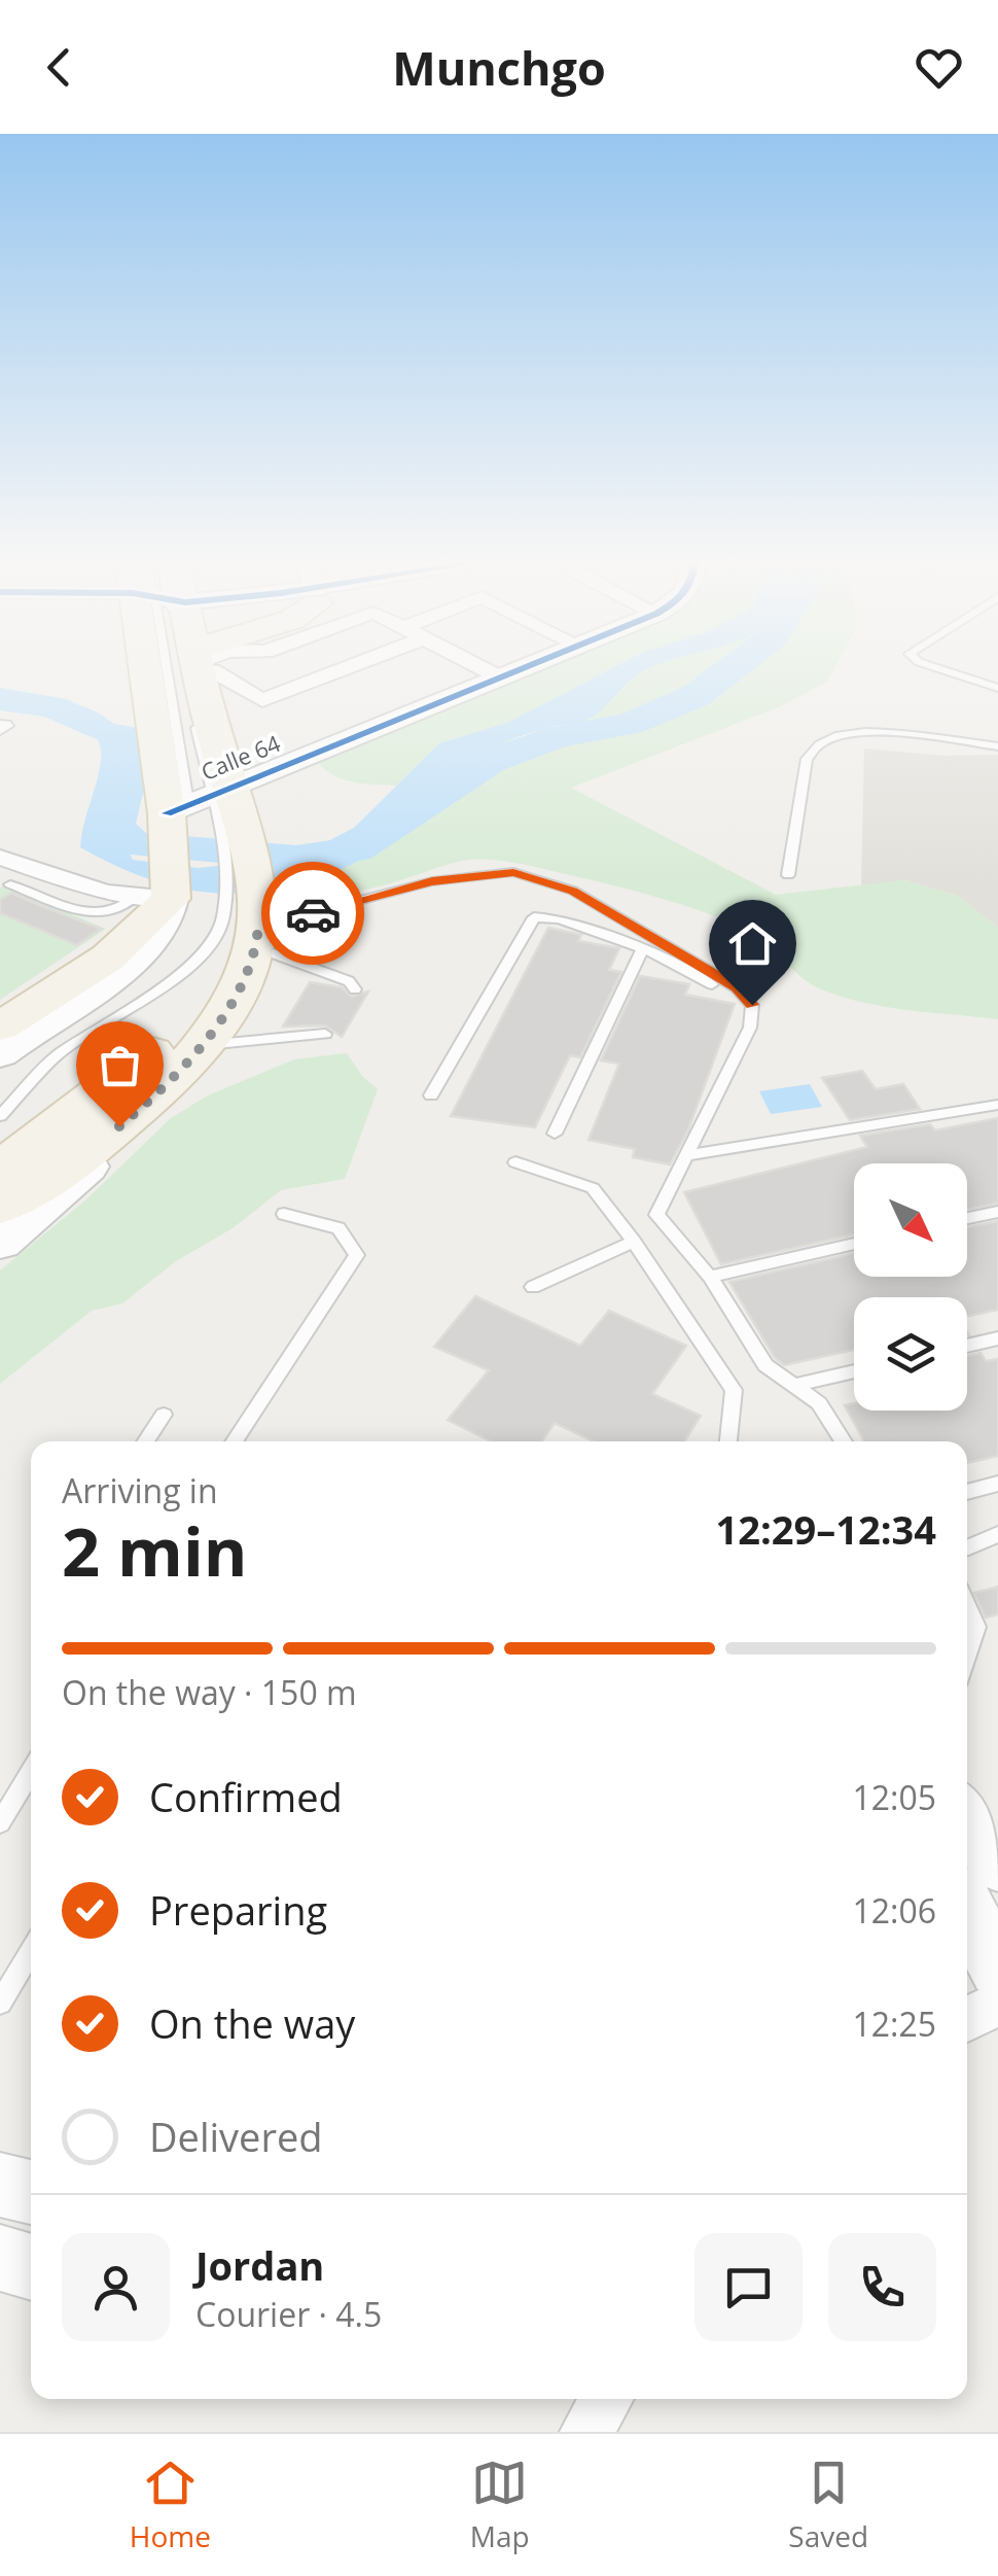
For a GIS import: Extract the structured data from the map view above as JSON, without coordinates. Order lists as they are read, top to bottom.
{
  "streets": {
    "street": ["Calle 64"]
  },
  "north": "bottom right",
  "page": {
    "header": "Munchgo",
    "heading": ["2 min", "Arriving in", "12:29–12:34"],
    "panel": ["Jordan", "Courier · 4.5"],
    "bar": "On the way · 150 m",
    "list": [
      ["Confirmed", "12:05"],
      ["Preparing", "12:06"],
      ["On the way", "12:25"],
      "Delivered"
    ],
    "tabs": ["Home", "Map", "Saved"]
  }
}
